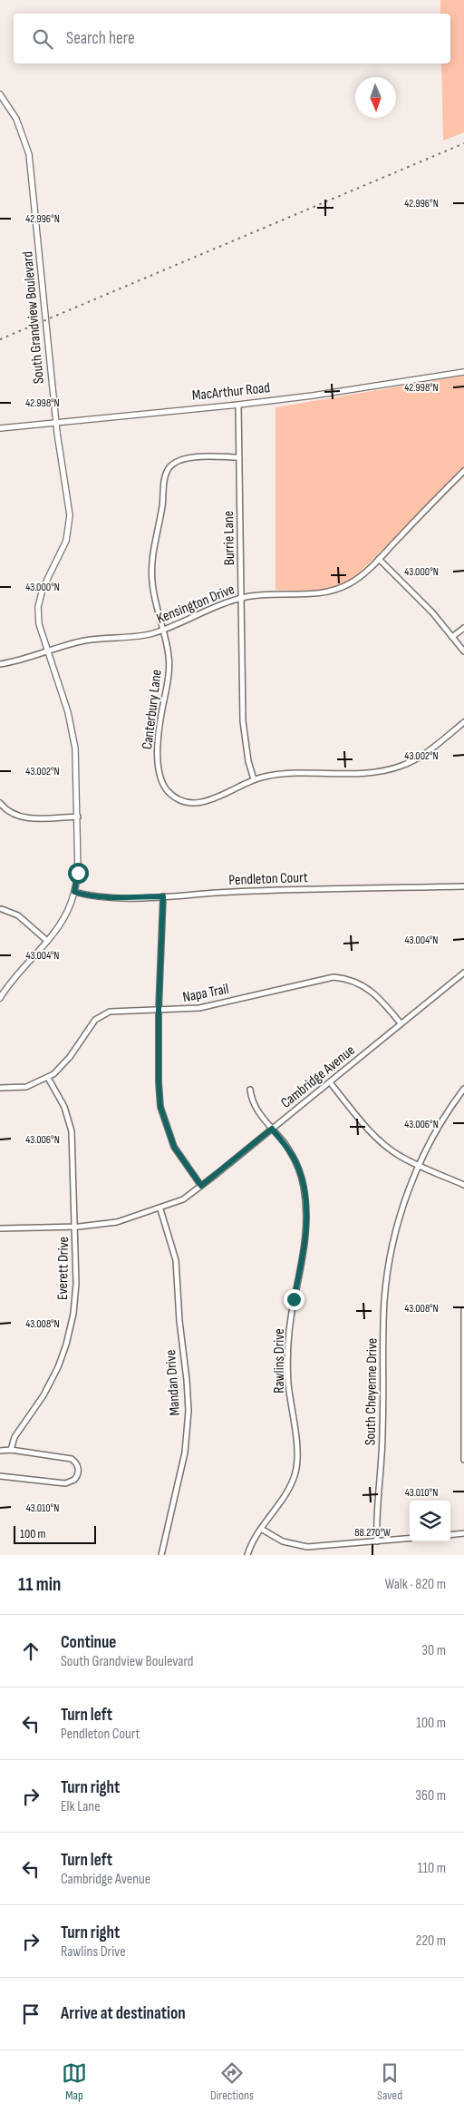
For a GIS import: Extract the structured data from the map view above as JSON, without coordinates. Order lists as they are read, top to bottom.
{
  "streets": {
    "street": [
      "South Grandview Boulevard",
      "MacArthur Road",
      "Burrie Lane",
      "Kensington Drive",
      "Canterbury Lane",
      "Pendleton Court",
      "Napa Trail",
      "Cambridge Avenue",
      "Everett Drive",
      "Rawlins Drive",
      "Mandan Drive",
      "South Cheyenne Drive"
    ]
  },
  "crossings": [
    ["South Grandview Boulevard", "MacArthur Road"],
    ["South Grandview Boulevard", "Kensington Drive"],
    ["South Grandview Boulevard", "Pendleton Court"],
    ["MacArthur Road", "Burrie Lane"],
    ["Burrie Lane", "Kensington Drive"],
    ["Burrie Lane", "Canterbury Lane"],
    ["Kensington Drive", "Canterbury Lane"],
    ["Napa Trail", "Cambridge Avenue"],
    ["Napa Trail", "Everett Drive"],
    ["Cambridge Avenue", "Everett Drive"],
    ["Cambridge Avenue", "Rawlins Drive"],
    ["Cambridge Avenue", "Mandan Drive"]
  ],
  "scale_bar": "100 m",
  "north": "bottom",
  "page": {
    "search": "Search here",
    "scale": "100 m",
    "heading": ["11 min", "Walk · 820 m"],
    "list": [
      ["Continue", "South Grandview Boulevard", "30 m"],
      ["Turn left", "Pendleton Court", "100 m"],
      ["Turn right", "Elk Lane", "360 m"],
      ["Turn left", "Cambridge Avenue", "110 m"],
      ["Turn right", "Rawlins Drive", "220 m"],
      "Arrive at destination"
    ],
    "nav": ["Map", "Directions", "Saved"]
  },
  "coordinates": [
    "42.996°N",
    "42.998°N",
    "43.000°N",
    "43.002°N",
    "43.004°N",
    "43.006°N",
    "43.008°N",
    "43.010°N",
    "88.270°W"
  ]
}
